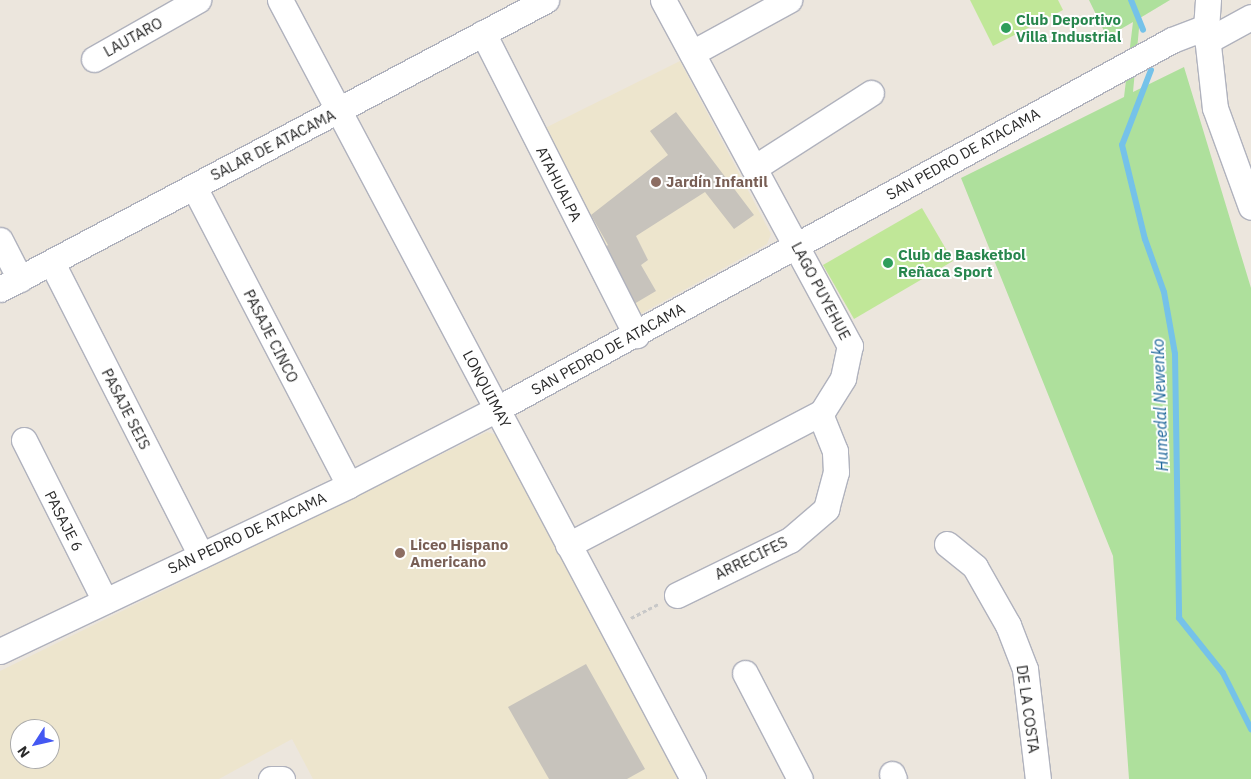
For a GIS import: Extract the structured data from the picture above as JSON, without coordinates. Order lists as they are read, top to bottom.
{
  "streets": {
    "street": [
      "LAUTARO",
      "SALAR DE ATACAMA",
      "SAN PEDRO DE ATACAMA",
      "ATAHUALPA",
      "LAGO PUYEHUE",
      "PASAJE CINCO",
      "LONQUIMAY",
      "PASAJE SEIS",
      "PASAJE 6",
      "ARRECIFES",
      "DE LA COSTA"
    ]
  },
  "crossings": [
    ["SALAR DE ATACAMA", "ATAHUALPA"],
    ["SALAR DE ATACAMA", "PASAJE CINCO"],
    ["SALAR DE ATACAMA", "LONQUIMAY"],
    ["SALAR DE ATACAMA", "PASAJE SEIS"],
    ["SAN PEDRO DE ATACAMA", "ATAHUALPA"],
    ["SAN PEDRO DE ATACAMA", "LAGO PUYEHUE"],
    ["SAN PEDRO DE ATACAMA", "PASAJE CINCO"],
    ["SAN PEDRO DE ATACAMA", "LONQUIMAY"],
    ["SAN PEDRO DE ATACAMA", "PASAJE SEIS"],
    ["SAN PEDRO DE ATACAMA", "PASAJE 6"],
    ["LAGO PUYEHUE", "LONQUIMAY"],
    ["LAGO PUYEHUE", "ARRECIFES"]
  ],
  "water": ["Humedal Newenko"],
  "places": [
    "Club Deportivo Villa Industrial",
    "Jardín Infantil",
    "Club de Basketbol Reñaca Sport",
    "Liceo Hispano Americano"
  ],
  "north": "bottom left"
}
